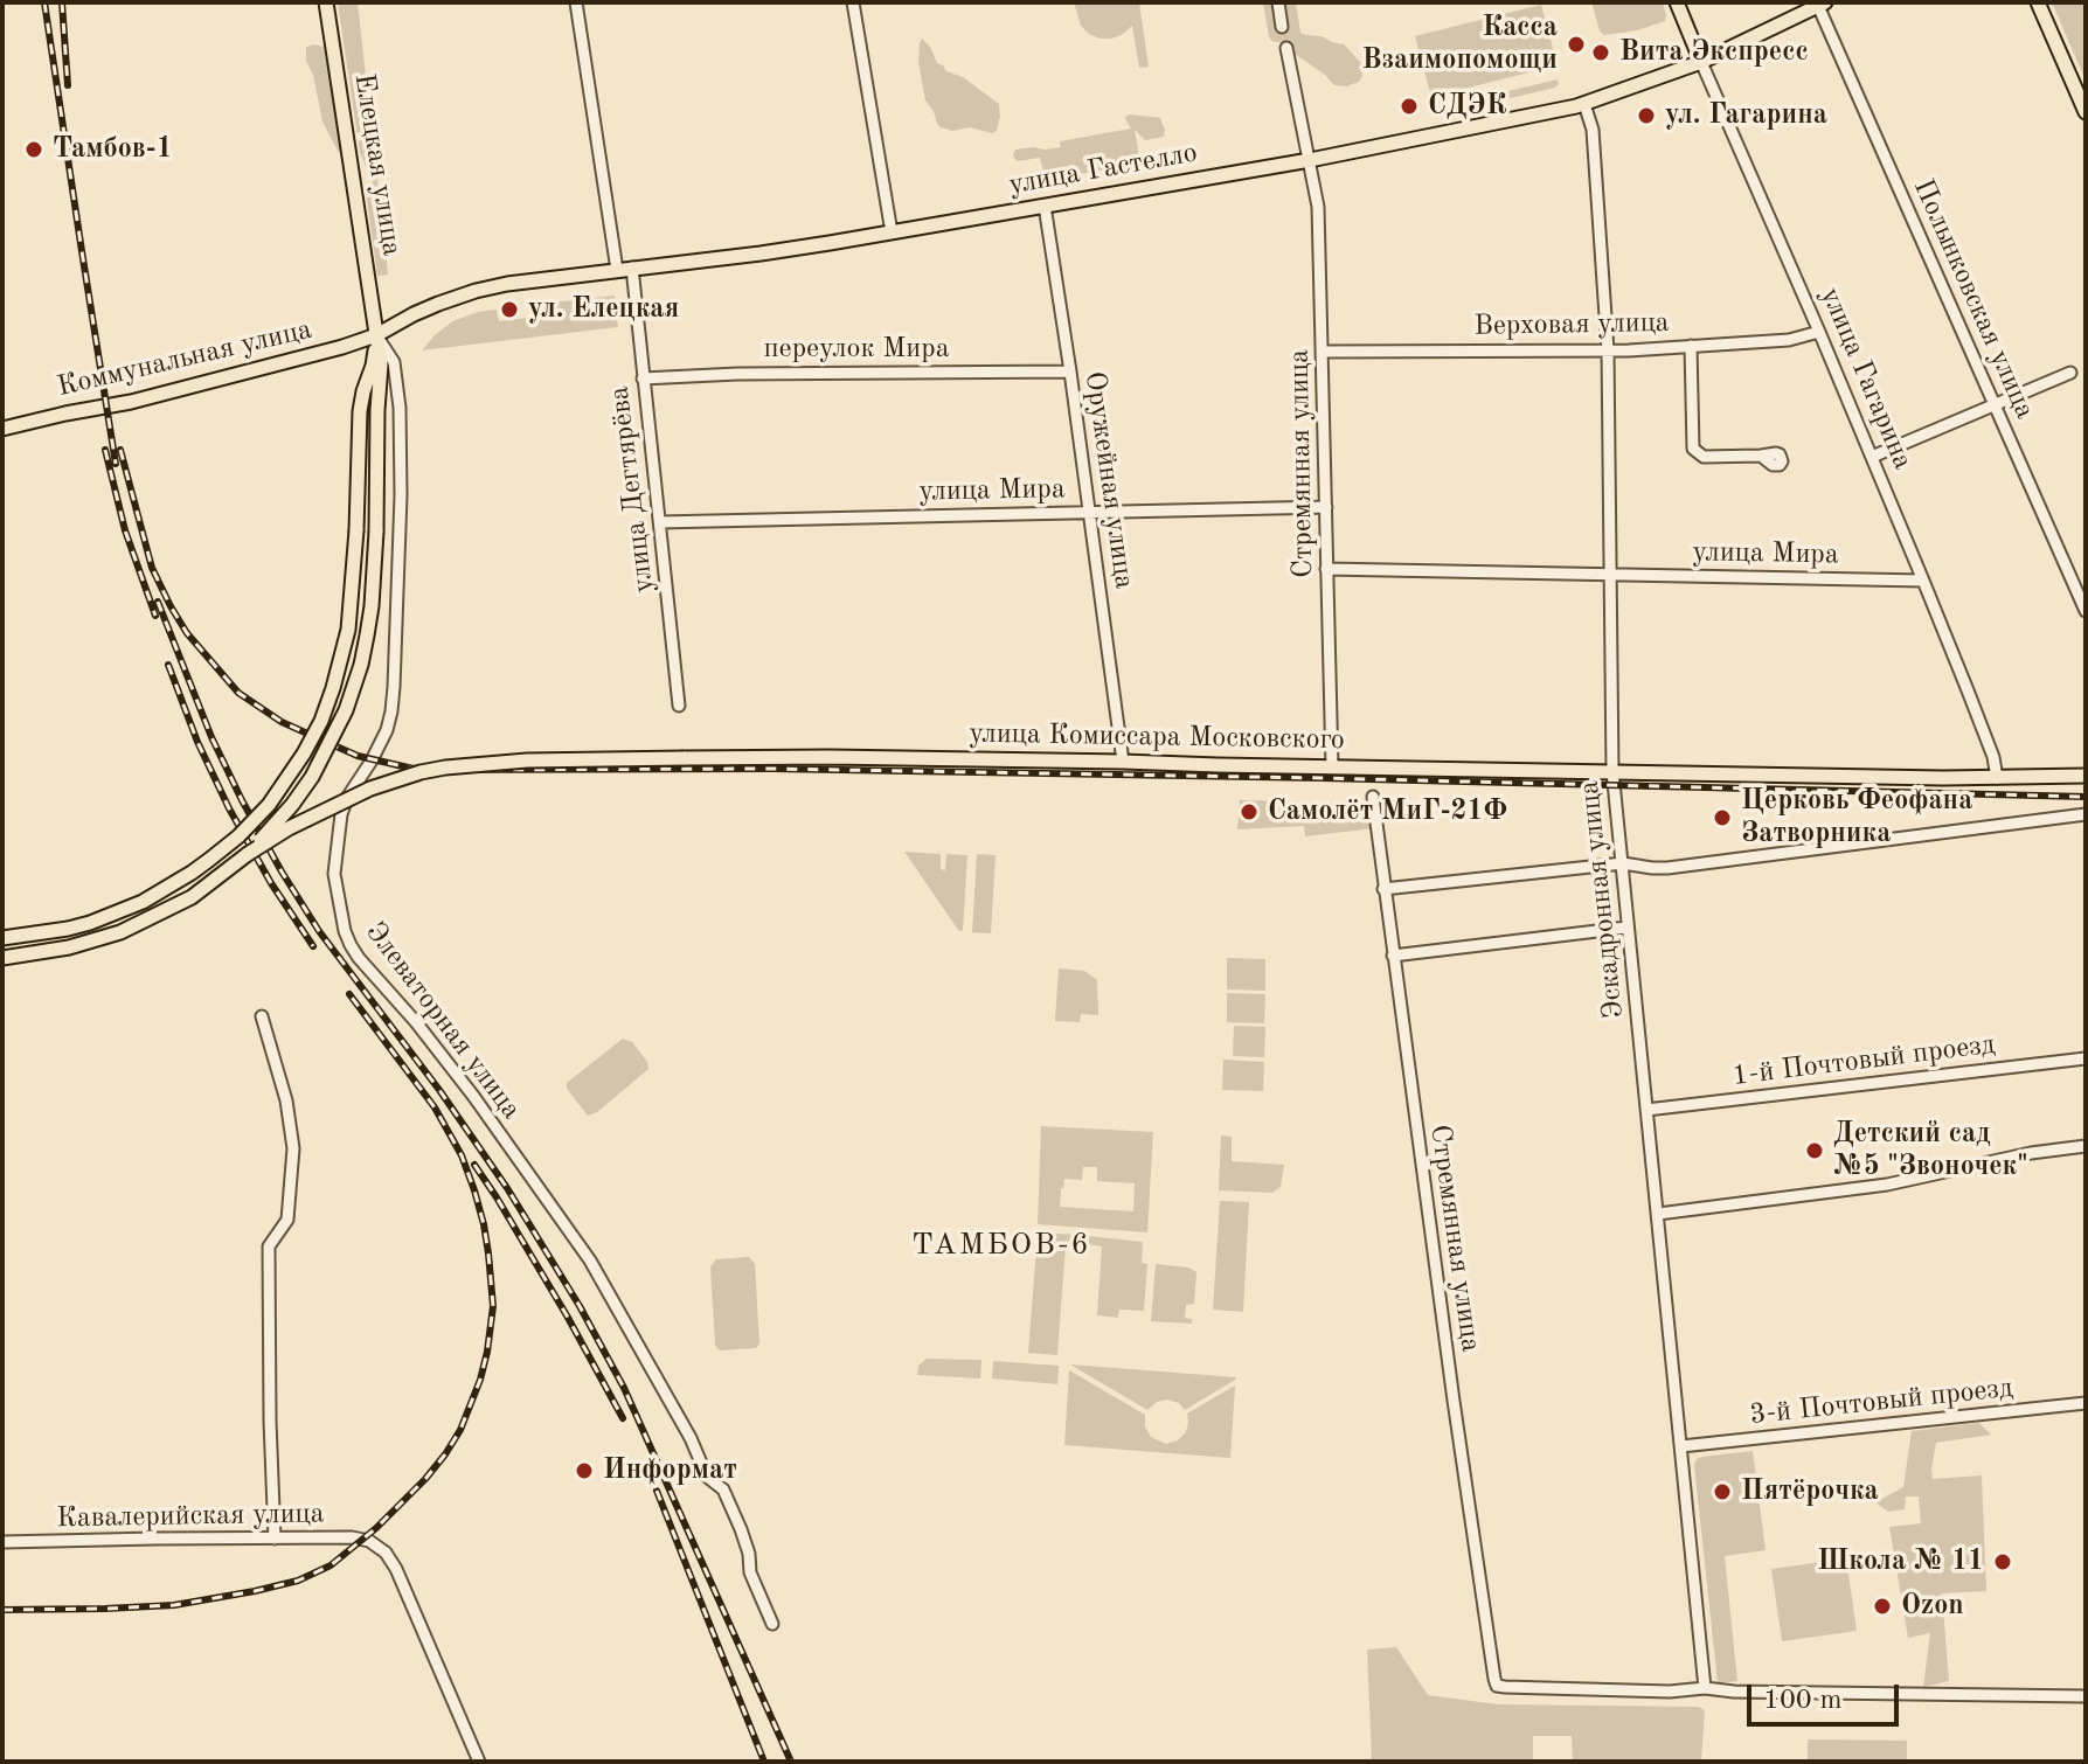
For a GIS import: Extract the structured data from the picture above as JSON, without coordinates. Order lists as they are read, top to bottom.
{
  "streets": {
    "main road": [
      "Елецкая улица",
      "улица Гастелло",
      "Коммунальная улица",
      "улица Гагарина",
      "улица Комиссара Московского"
    ],
    "street": [
      "Полынковская улица",
      "Верховая улица",
      "переулок Мира",
      "Стремянная улица",
      "Оружейная улица",
      "улица Дегтярёва",
      "улица Мира",
      "Эскадронная улица",
      "Элеваторная улица",
      "1-й Почтовый проезд",
      "3-й Почтовый проезд",
      "Кавалерийская улица"
    ]
  },
  "crossings": [
    ["Елецкая улица", "улица Гастелло"],
    ["Елецкая улица", "Коммунальная улица"],
    ["Елецкая улица", "улица Комиссара Московского"],
    ["Елецкая улица", "Элеваторная улица"],
    ["улица Гастелло", "Полынковская улица"],
    ["улица Гастелло", "Коммунальная улица"],
    ["улица Гастелло", "улица Гагарина"],
    ["улица Гастелло", "Стремянная улица"],
    ["улица Гастелло", "Оружейная улица"],
    ["улица Гастелло", "улица Дегтярёва"],
    ["улица Гастелло", "Эскадронная улица"],
    ["улица Гастелло", "Элеваторная улица"],
    ["Верховая улица", "улица Гагарина"],
    ["Верховая улица", "Стремянная улица"],
    ["Верховая улица", "Эскадронная улица"],
    ["переулок Мира", "Оружейная улица"],
    ["переулок Мира", "улица Дегтярёва"],
    ["Коммунальная улица", "Элеваторная улица"],
    ["улица Гагарина", "улица Мира"],
    ["улица Гагарина", "улица Комиссара Московского"],
    ["Стремянная улица", "улица Мира"],
    ["Стремянная улица", "улица Комиссара Московского"],
    ["Стремянная улица", "Эскадронная улица"],
    ["Оружейная улица", "улица Мира"],
    ["Оружейная улица", "улица Комиссара Московского"],
    ["улица Дегтярёва", "улица Мира"],
    ["улица Мира", "Эскадронная улица"],
    ["улица Комиссара Московского", "Эскадронная улица"],
    ["Эскадронная улица", "1-й Почтовый проезд"],
    ["Эскадронная улица", "3-й Почтовый проезд"]
  ],
  "districts": ["ТАМБОВ-6"],
  "places": [
    "Касса Взаимопомощи",
    "Вита Экспресс",
    "СДЭК",
    "ул. Гагарина",
    "Тамбов-1",
    "ул. Елецкая",
    "Самолёт МиГ-21Ф",
    "Церковь Феофана Затворника",
    "Детский сад №5 \"Звоночек\"",
    "Информат",
    "Пятёрочка",
    "Школа № 11",
    "Ozon"
  ],
  "scale_bar": "100 m"
}
